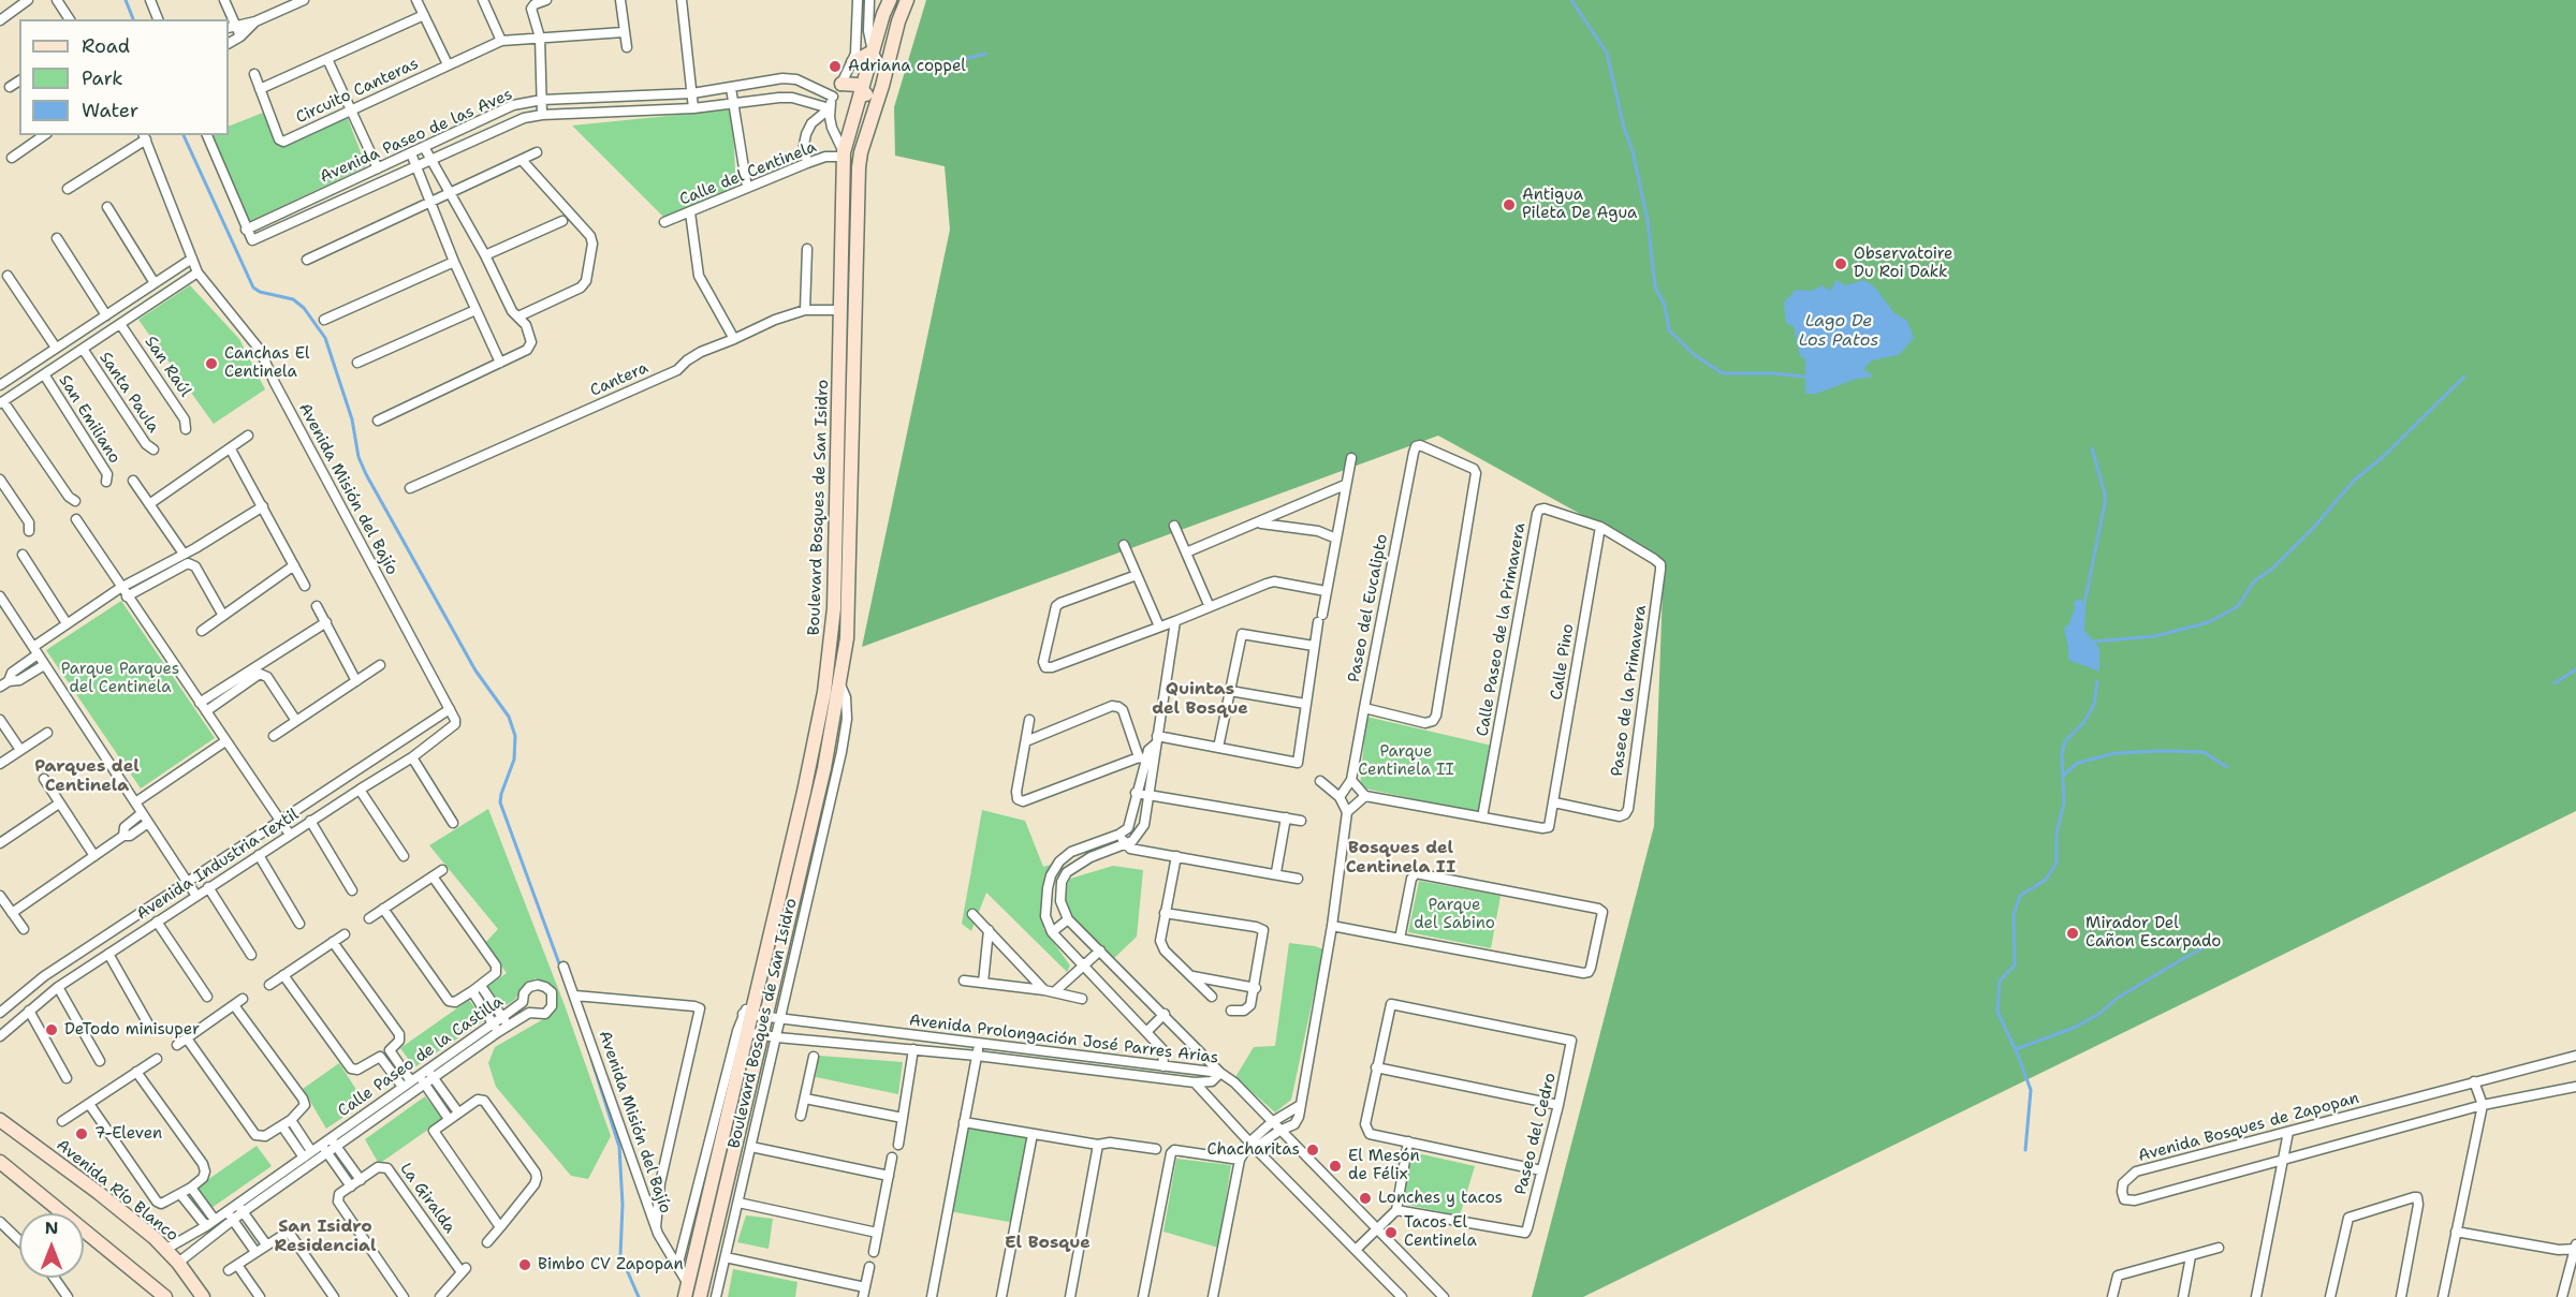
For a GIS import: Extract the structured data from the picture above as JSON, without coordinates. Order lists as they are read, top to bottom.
{
  "streets": {
    "main road": ["Boulevard Bosques de San Isidro", "Avenida Río Blanco"],
    "street": [
      "Circuito Canteras",
      "Avenida Paseo de las Aves",
      "Calle del Centinela",
      "San Raúl",
      "Cantera",
      "Santa Paula",
      "San Emiliano",
      "Avenida Misión del Bajío",
      "Paseo del Eucalipto",
      "Calle Paseo de la Primavera",
      "Calle Pino",
      "Paseo de la Primavera",
      "Avenida Industria Textil",
      "Avenida Prolongación José Parres Arias",
      "Calle Paseo de la Castilla",
      "Avenida Bosques de Zapopan",
      "Paseo del Cedro",
      "La Giralda"
    ]
  },
  "crossings": [
    ["Calle del Centinela", "Boulevard Bosques de San Isidro"],
    ["Cantera", "Boulevard Bosques de San Isidro"],
    ["Avenida Misión del Bajío", "Boulevard Bosques de San Isidro"],
    ["Avenida Misión del Bajío", "Avenida Industria Textil"],
    ["Boulevard Bosques de San Isidro", "Avenida Prolongación José Parres Arias"],
    ["Calle Paseo de la Primavera", "Calle Pino"],
    ["Calle Paseo de la Primavera", "Paseo de la Primavera"],
    ["Calle Pino", "Paseo de la Primavera"],
    ["Calle Paseo de la Castilla", "Avenida Río Blanco"]
  ],
  "districts": [
    "Quintas del Bosque",
    "Parques del Centinela",
    "Bosques del Centinela II",
    "San Isidro Residencial",
    "El Bosque"
  ],
  "water": ["Lago De Los Patos"],
  "parks": ["Parque Parques del Centinela", "Parque Centinela II", "Parque del Sabino"],
  "places": [
    "Adriana coppel",
    "Antigua Pileta De Agua",
    "Observatoire Du Roi Dakk",
    "Canchas El Centinela",
    "Mirador Del Cañon Escarpado",
    "DeTodo minisuper",
    "7-Eleven",
    "Chacharitas",
    "El Mesón de Félix",
    "Lonches y tacos",
    "Tacos El Centinela",
    "Bimbo CV Zapopan"
  ],
  "legend": ["Road", "Park", "Water"],
  "north": "top"
}
